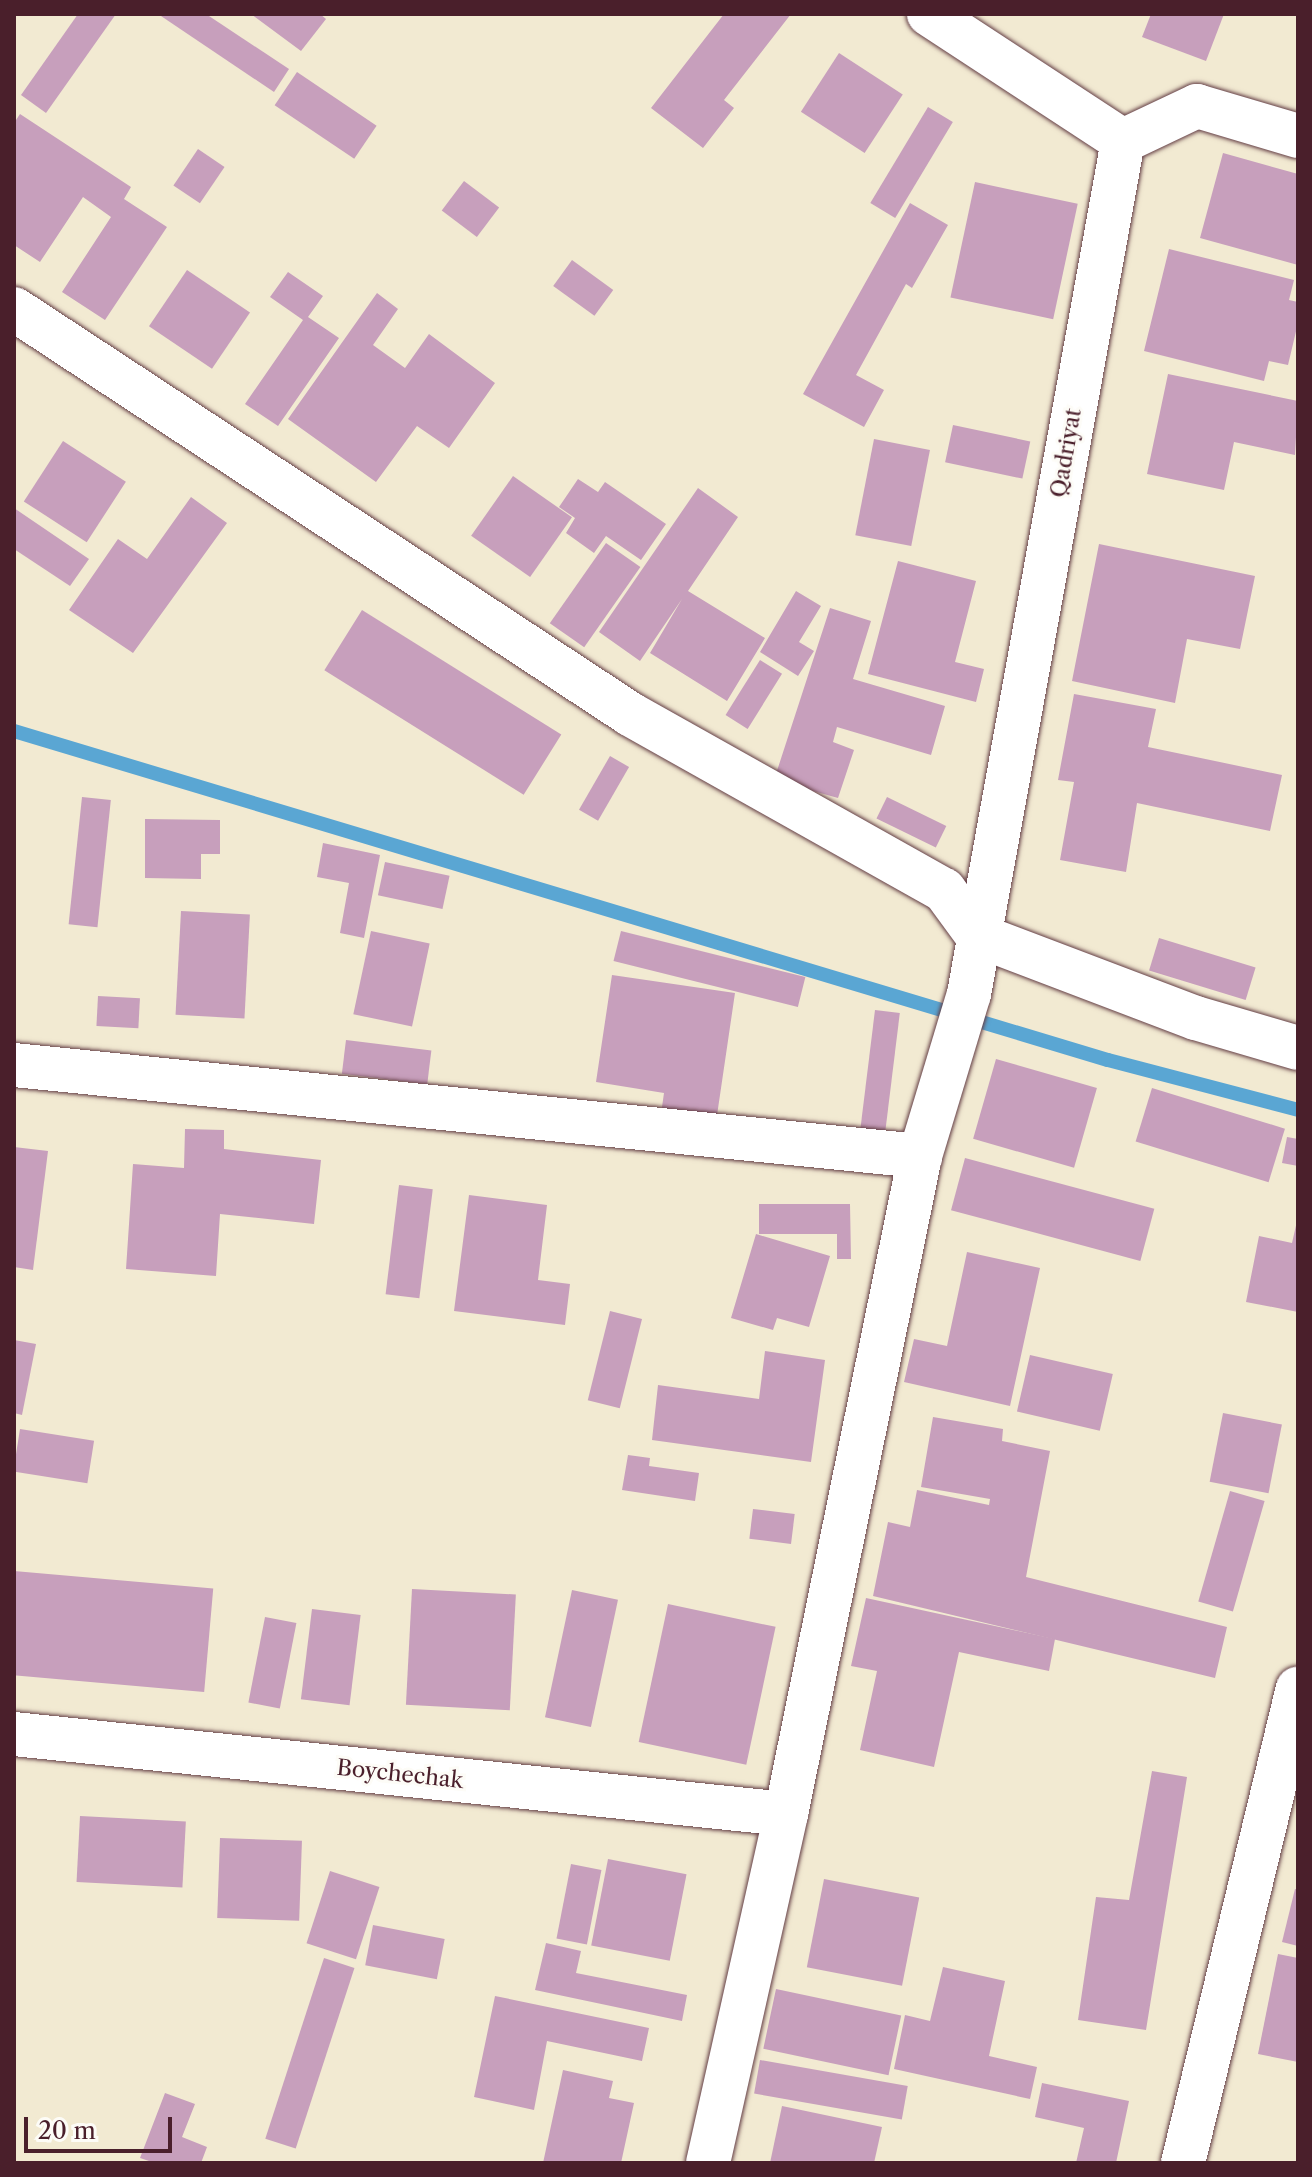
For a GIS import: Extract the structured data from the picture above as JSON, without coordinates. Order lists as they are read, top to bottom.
{
  "streets": {
    "street": ["Qadriyat", "Boychechak"]
  },
  "crossings": [
    ["Qadriyat", "Boychechak"]
  ],
  "scale_bar": "20 m"
}
